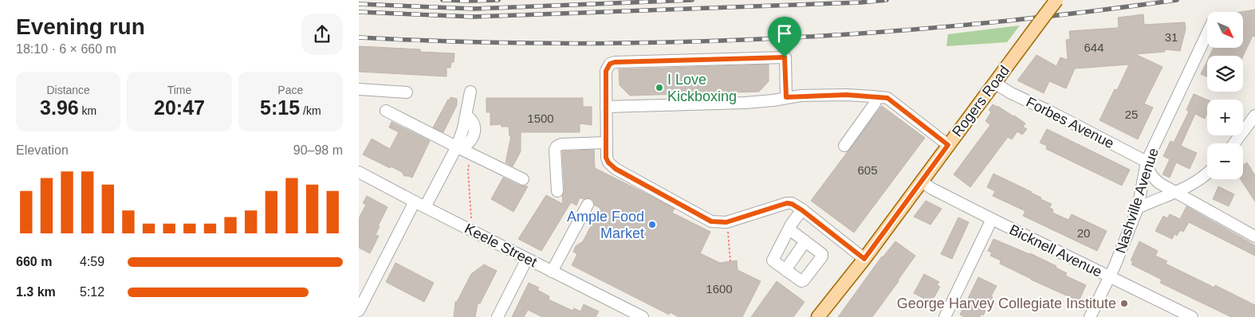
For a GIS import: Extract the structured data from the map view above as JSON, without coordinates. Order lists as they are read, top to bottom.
{
  "streets": {
    "main road": ["Rogers Road"],
    "street": [
      "Forbes Avenue",
      "Nashville Avenue",
      "Keele Street",
      "Bicknell Avenue"
    ]
  },
  "crossings": [
    ["Rogers Road", "Forbes Avenue"],
    ["Rogers Road", "Bicknell Avenue"],
    ["Forbes Avenue", "Nashville Avenue"],
    ["Nashville Avenue", "Bicknell Avenue"]
  ],
  "places": ["I Love Kickboxing", "Ample Food Market", "George Harvey Collegiate Institute"],
  "house_numbers": [
    "31",
    "644",
    "25",
    "1500",
    "605",
    "20",
    "1600"
  ],
  "north": "bottom right",
  "page": {
    "heading": ["Evening run", "18:10 · 6 × 660 m"],
    "map_buttons": ["+", "−"],
    "stats": [
      ["Distance", "3.96 km"],
      ["Time", "20:47"],
      ["Pace", "5:15 /km"]
    ],
    "chart": ["Elevation", "90–98 m"],
    "list": [
      {
        "name": "660 m",
        "note": "4:59"
      },
      {
        "name": "1.3 km",
        "note": "5:12"
      }
    ]
  }
}
